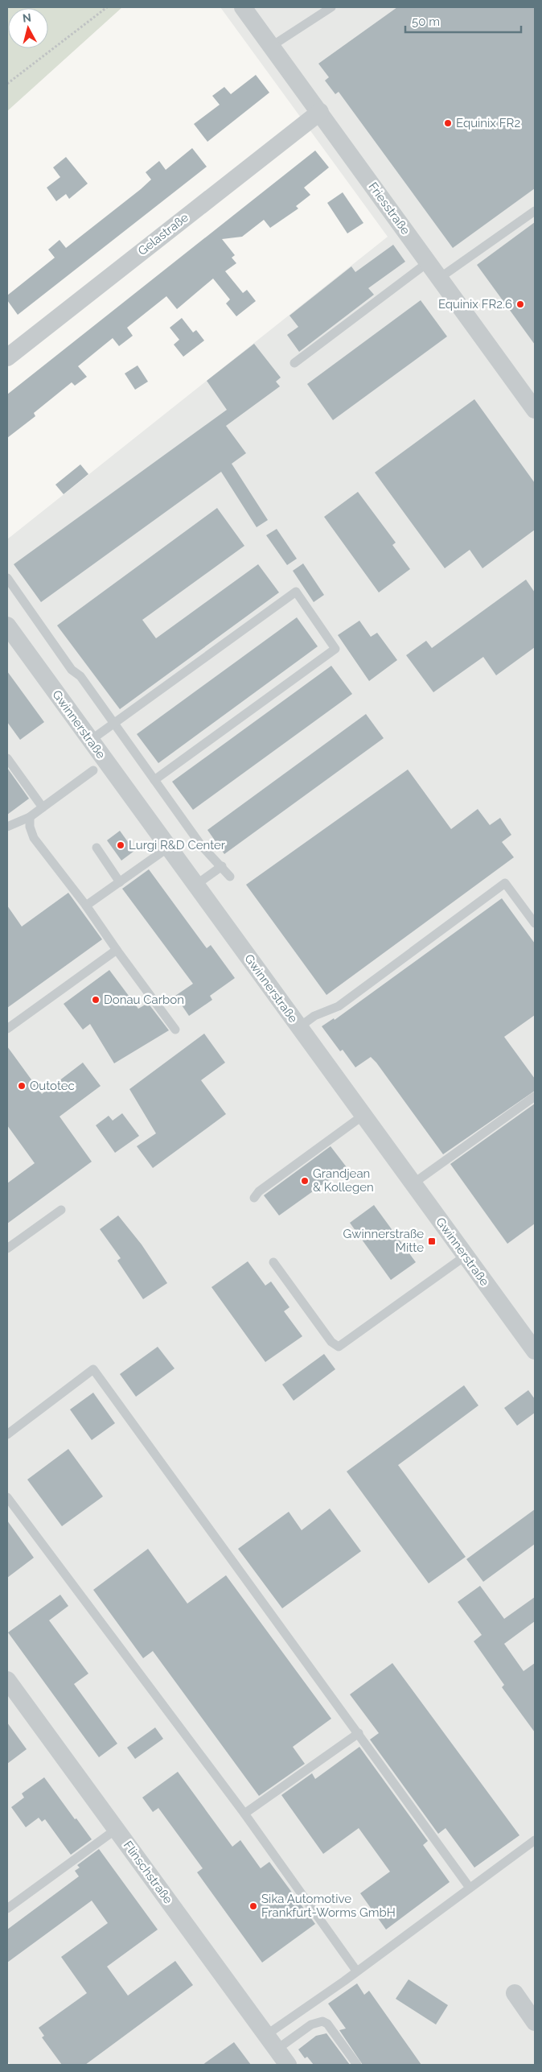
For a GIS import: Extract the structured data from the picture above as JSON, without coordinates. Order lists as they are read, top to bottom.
{
  "streets": {
    "street": [
      "Friesstraße",
      "Gelastraße",
      "Gwinnerstraße",
      "Flinschstraße"
    ]
  },
  "crossings": [
    ["Friesstraße", "Gelastraße"]
  ],
  "places": {
    "other": [
      "Equinix FR2",
      "Equinix FR2.6",
      "Lurgi R&D Center",
      "Donau Carbon",
      "Outotec",
      "Grandjean & Kollegen",
      "Sika Automotive Frankfurt-Worms GmbH"
    ],
    "transit": ["Gwinnerstraße Mitte"]
  },
  "scale_bar": "50 m",
  "north": "top"
}
